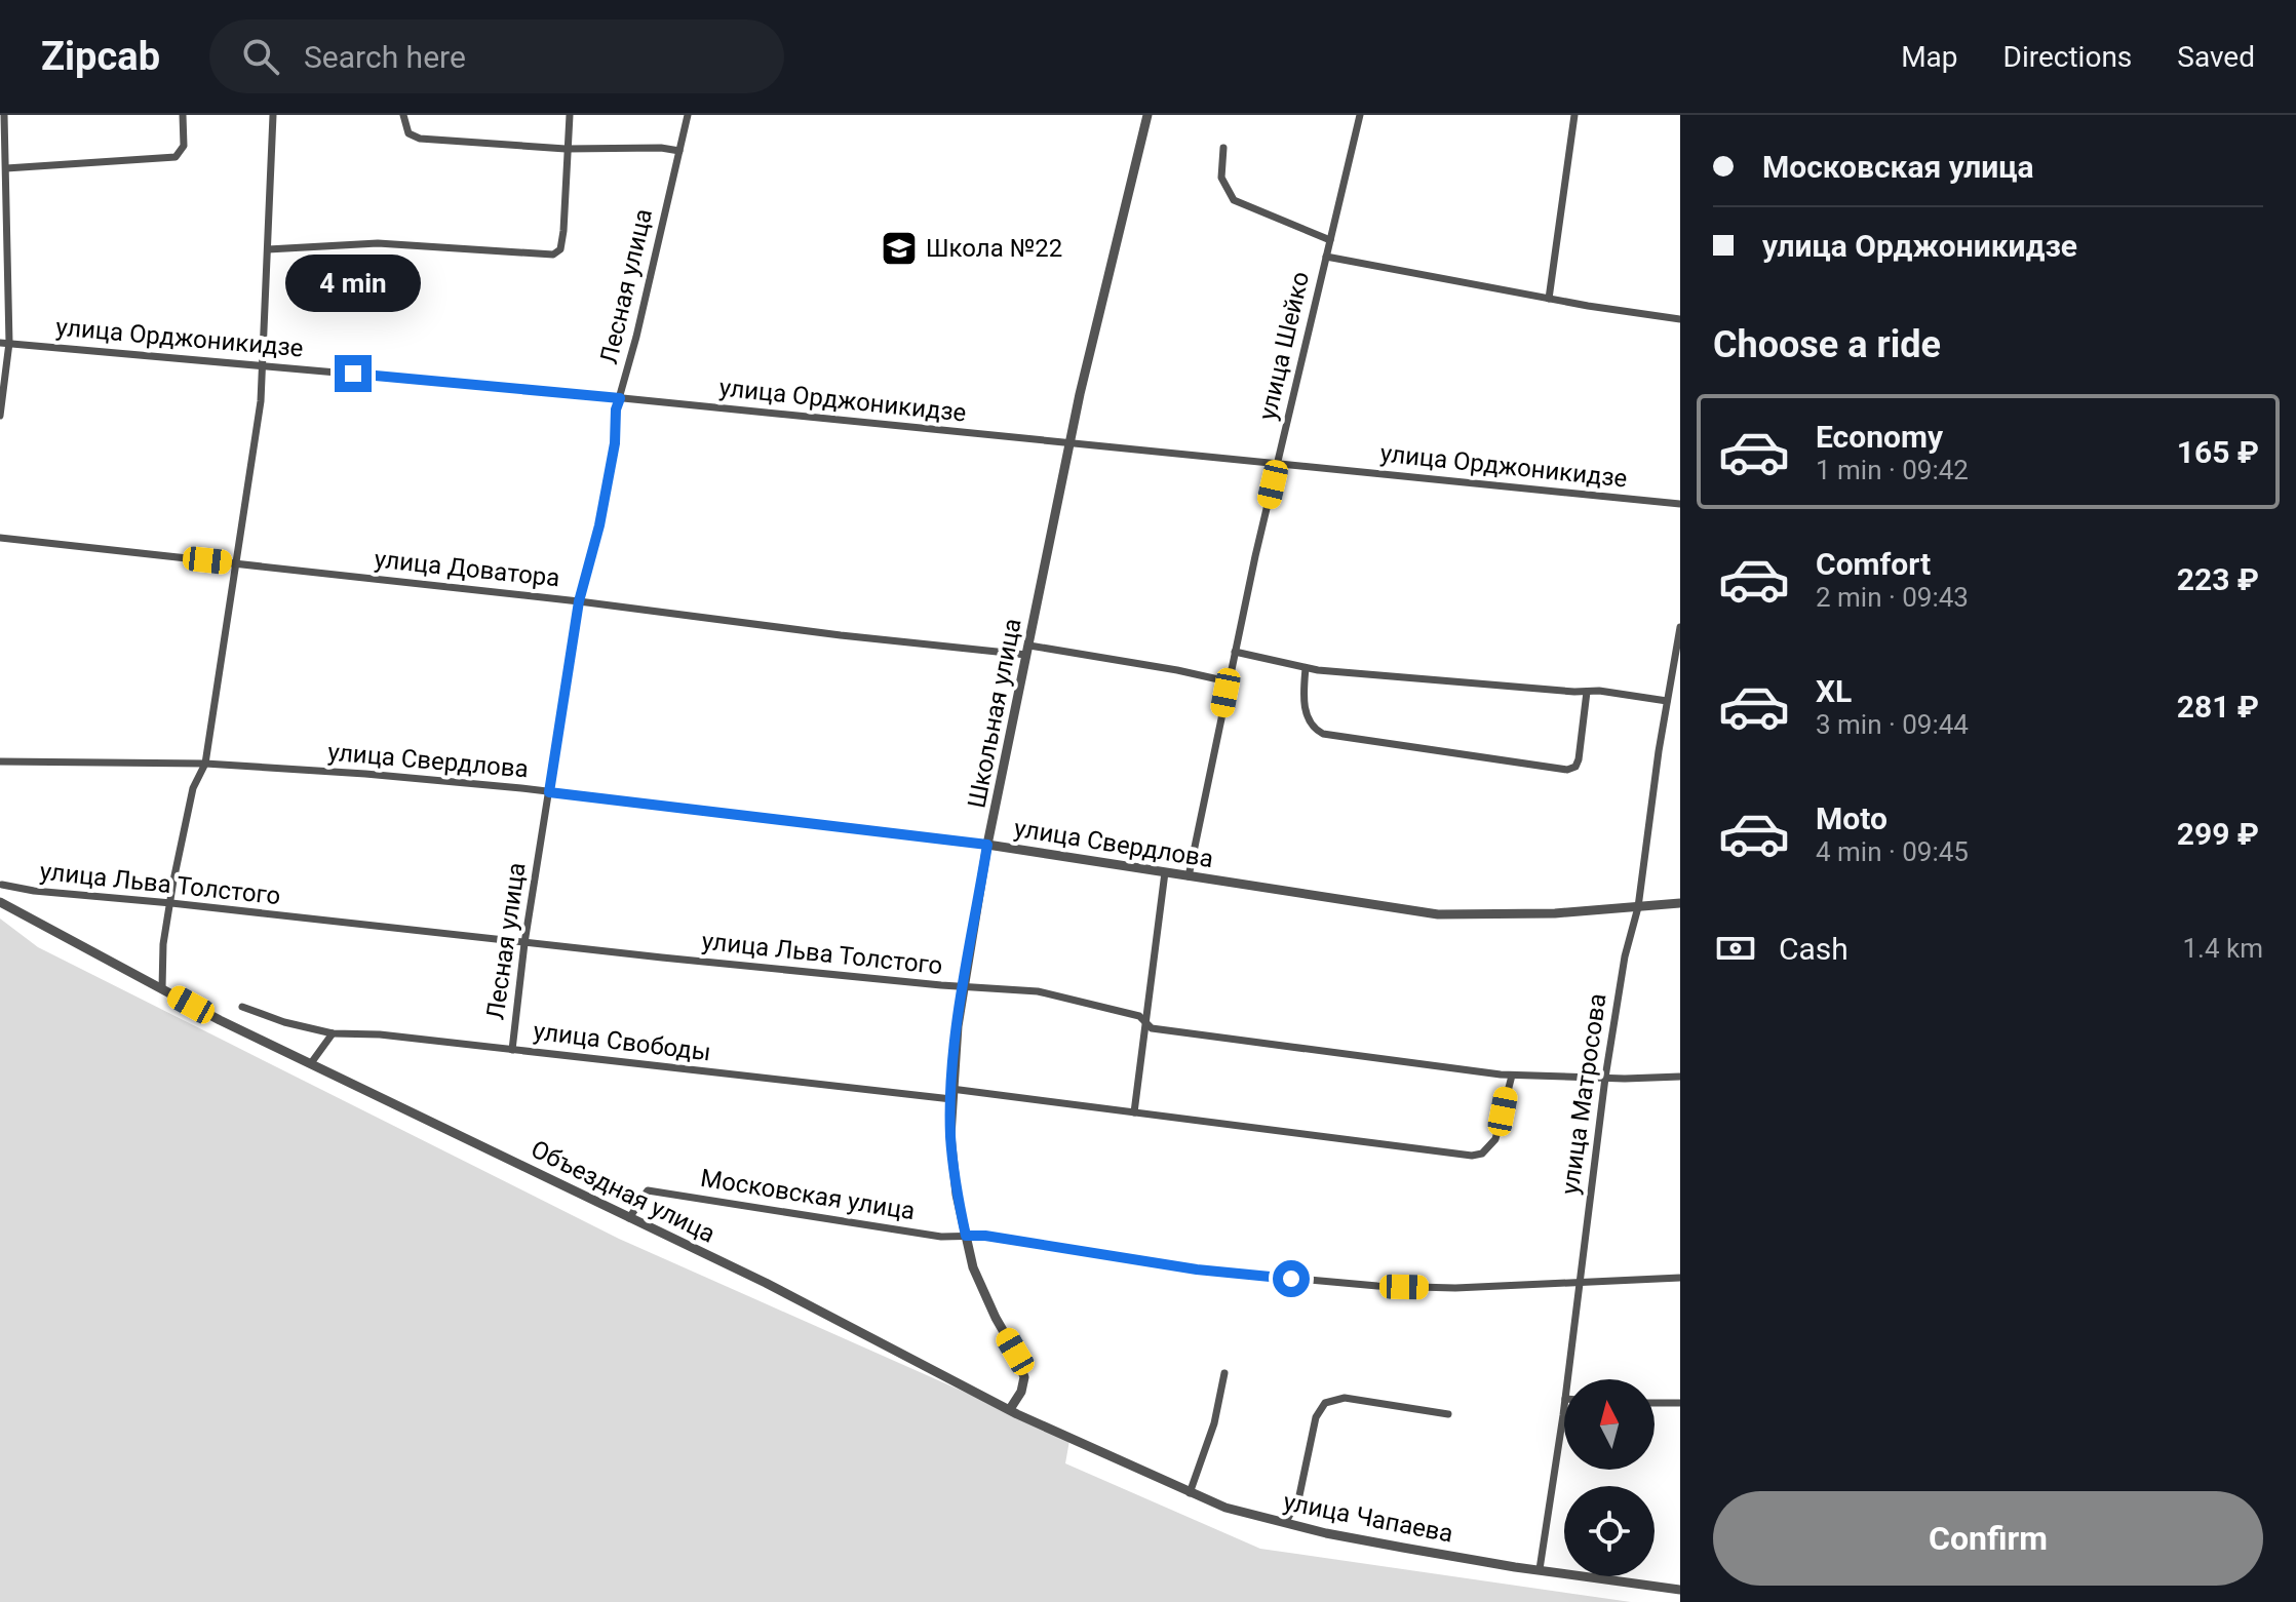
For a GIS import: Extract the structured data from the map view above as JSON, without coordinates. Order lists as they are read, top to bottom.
{
  "streets": {
    "street": [
      "Лесная улица",
      "улица Орджоникидзе",
      "улица Шейко",
      "улица Доватора",
      "Школьная улица",
      "улица Свердлова",
      "улица Льва Толстого",
      "улица Свободы",
      "улица Матросова",
      "Объездная улица",
      "Московская улица",
      "улица Чапаева"
    ]
  },
  "crossings": [
    ["Лесная улица", "улица Орджоникидзе"],
    ["Лесная улица", "улица Доватора"],
    ["Лесная улица", "улица Свердлова"],
    ["Лесная улица", "улица Льва Толстого"],
    ["Лесная улица", "улица Свободы"],
    ["улица Орджоникидзе", "улица Шейко"],
    ["улица Орджоникидзе", "Школьная улица"],
    ["улица Шейко", "улица Доватора"],
    ["улица Шейко", "улица Свердлова"],
    ["улица Доватора", "Школьная улица"],
    ["Школьная улица", "улица Свердлова"],
    ["Школьная улица", "улица Льва Толстого"],
    ["Школьная улица", "улица Свободы"],
    ["Школьная улица", "Объездная улица"],
    ["Школьная улица", "Московская улица"],
    ["улица Свердлова", "улица Матросова"],
    ["улица Льва Толстого", "улица Свободы"],
    ["улица Льва Толстого", "улица Матросова"],
    ["улица Матросова", "Московская улица"],
    ["улица Матросова", "улица Чапаева"],
    ["Объездная улица", "Московская улица"],
    ["Объездная улица", "улица Чапаева"]
  ],
  "places": {
    "school or university": ["Школа №22"]
  },
  "north": "top",
  "page": {
    "header": "Zipcab",
    "search": "Search here",
    "nav": ["Map", "Directions", "Saved"],
    "banner": ["Московская улица", "улица Орджоникидзе"],
    "bubble": "4 min",
    "heading": "Choose a ride",
    "list": [
      {
        "name": "Economy",
        "note": "1 min · 09:42",
        "value": "165 ₽"
      },
      {
        "name": "Comfort",
        "note": "2 min · 09:43",
        "value": "223 ₽"
      },
      {
        "name": "XL",
        "note": "3 min · 09:44",
        "value": "281 ₽"
      },
      {
        "name": "Moto",
        "note": "4 min · 09:45",
        "value": "299 ₽"
      }
    ],
    "pay": ["Cash", "1.4 km"],
    "buttons": "Confirm"
  }
}
